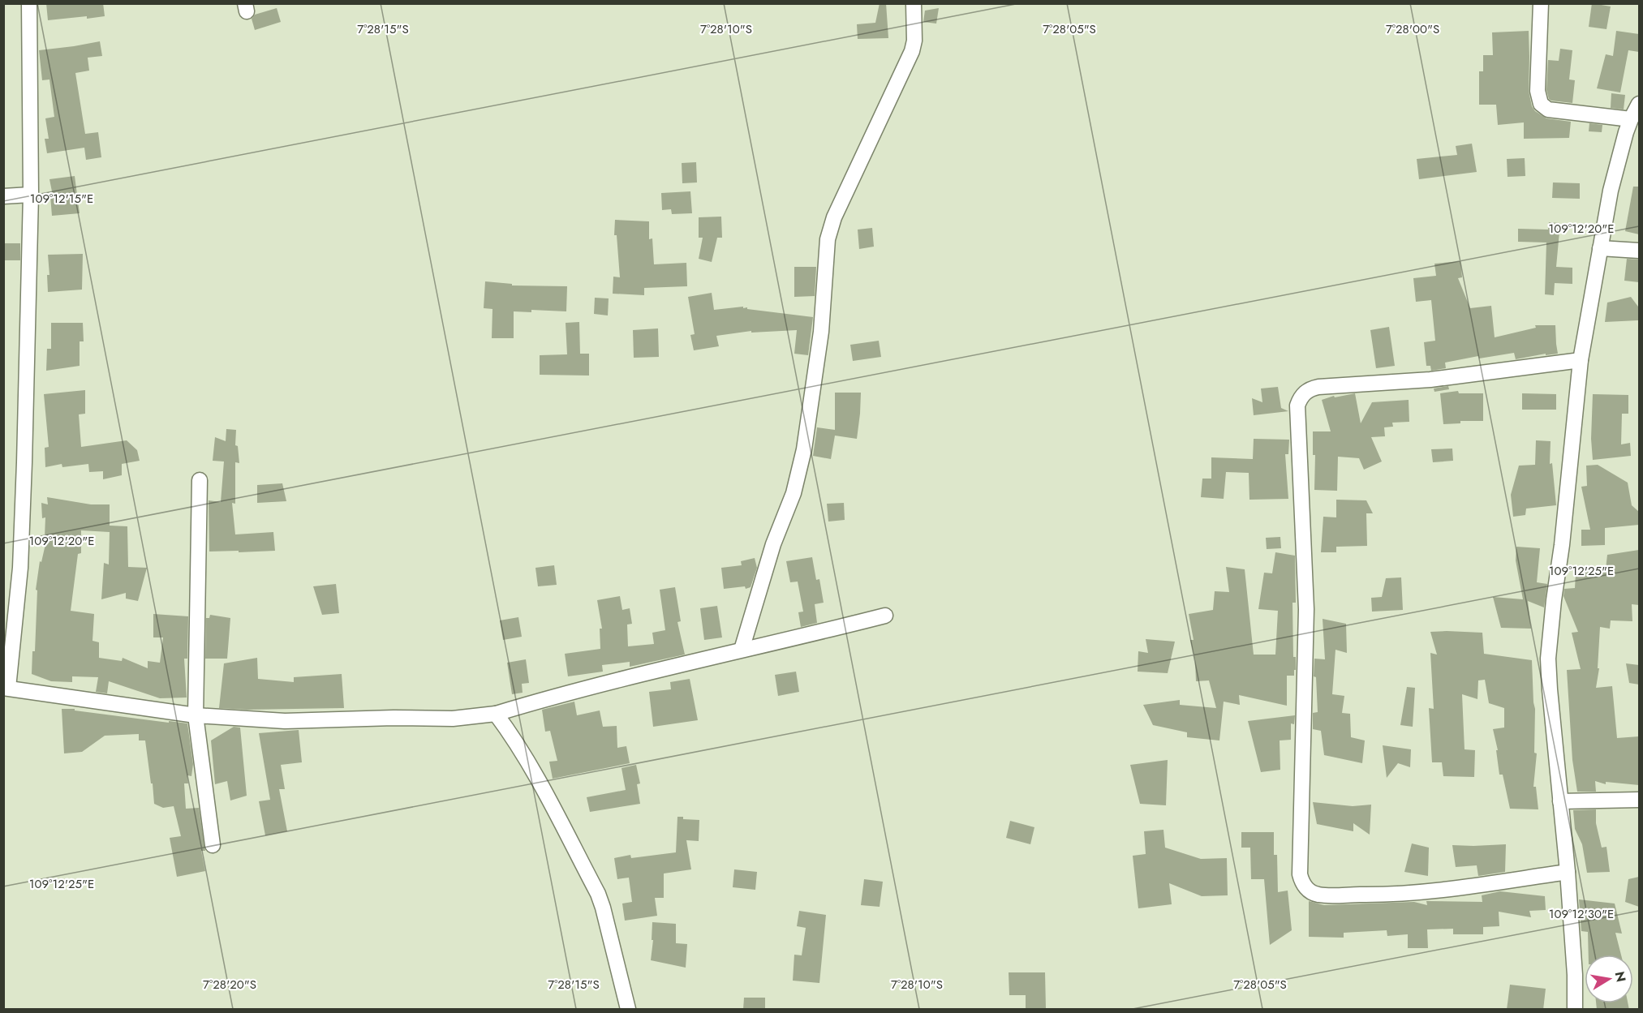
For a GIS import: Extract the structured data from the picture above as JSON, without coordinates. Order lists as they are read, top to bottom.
{
  "north": "right",
  "coordinates": [
    "7°28'15\"S",
    "7°28'10\"S",
    "7°28'05\"S",
    "7°28'00\"S",
    "109°12'15\"E",
    "109°12'20\"E",
    "109°12'25\"E",
    "109°12'30\"E",
    "7°28'20\"S"
  ]
}
